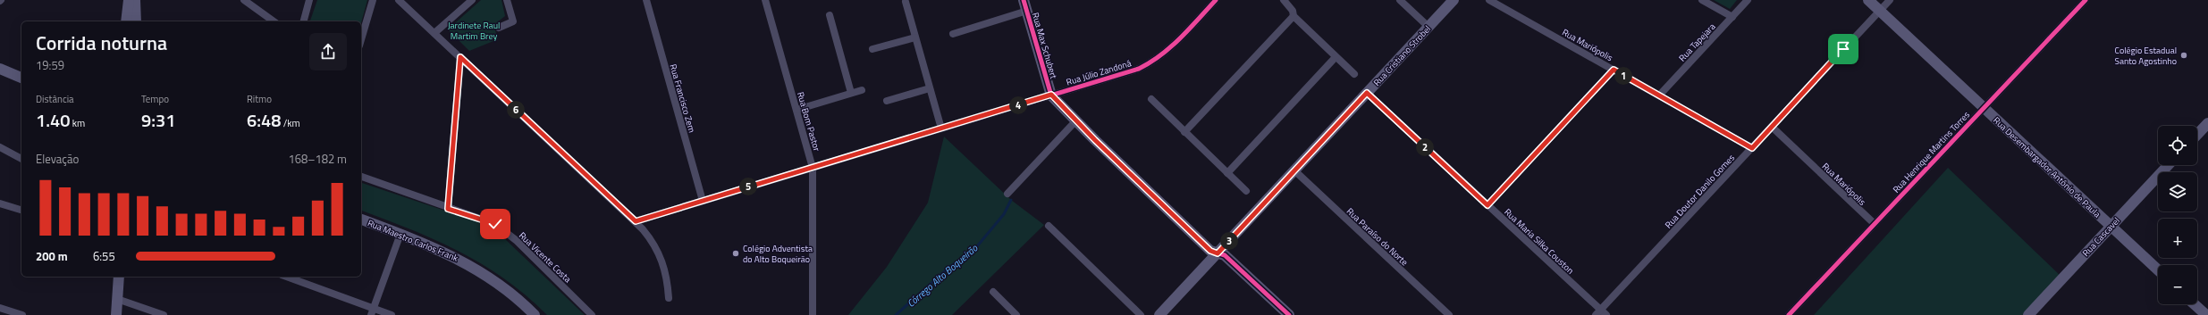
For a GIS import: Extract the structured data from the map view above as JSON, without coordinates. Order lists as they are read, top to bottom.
{
  "streets": {
    "main road": [
      "Rua Max Schubert",
      "Rua Cristiano Strobel",
      "Rua Desembargador Antônio de Paula",
      "Rua Cascavel",
      "Rua Maestro Carlos Frank"
    ],
    "street": [
      "Rua Tapejara",
      "Rua Mariópolis",
      "Rua Júlio Zandoná",
      "Rua Francisco Zem",
      "Rua Bom Pastor",
      "Rua Henrique Martins Torres",
      "Rua Doutor Danilo Gomes",
      "Rua Paraíso do Norte",
      "Rua Maria Silka Couston",
      "Rua Vicente Costa"
    ]
  },
  "crossings": [
    ["Rua Tapejara", "Rua Mariópolis"],
    ["Rua Mariópolis", "Rua Henrique Martins Torres"],
    ["Rua Mariópolis", "Rua Doutor Danilo Gomes"],
    ["Rua Max Schubert", "Rua Júlio Zandoná"],
    ["Rua Cristiano Strobel", "Rua Paraíso do Norte"],
    ["Rua Cristiano Strobel", "Rua Maria Silka Couston"],
    ["Rua Júlio Zandoná", "Rua Francisco Zem"],
    ["Rua Júlio Zandoná", "Rua Bom Pastor"],
    ["Rua Henrique Martins Torres", "Rua Desembargador Antônio de Paula"],
    ["Rua Desembargador Antônio de Paula", "Rua Doutor Danilo Gomes"],
    ["Rua Desembargador Antônio de Paula", "Rua Cascavel"],
    ["Rua Doutor Danilo Gomes", "Rua Maria Silka Couston"]
  ],
  "water": ["Córrego Alto Boqueirão"],
  "parks": ["Jardinete Raul Martim Brey"],
  "places": ["Colégio Estadual Santo Agostinho", "Colégio Adventista do Alto Boqueirão"],
  "page": {
    "heading": ["Corrida noturna", "19:59"],
    "pins": [
      "1",
      "4",
      "6",
      "2",
      "5",
      "3"
    ],
    "stats": [
      ["Distância", "1.40 km"],
      ["Tempo", "9:31"],
      ["Ritmo", "6:48 /km"]
    ],
    "map_buttons": ["+", "−"],
    "chart": ["Elevação", "168–182 m"],
    "list": [
      {
        "name": "200 m",
        "note": "6:55"
      }
    ]
  }
}
